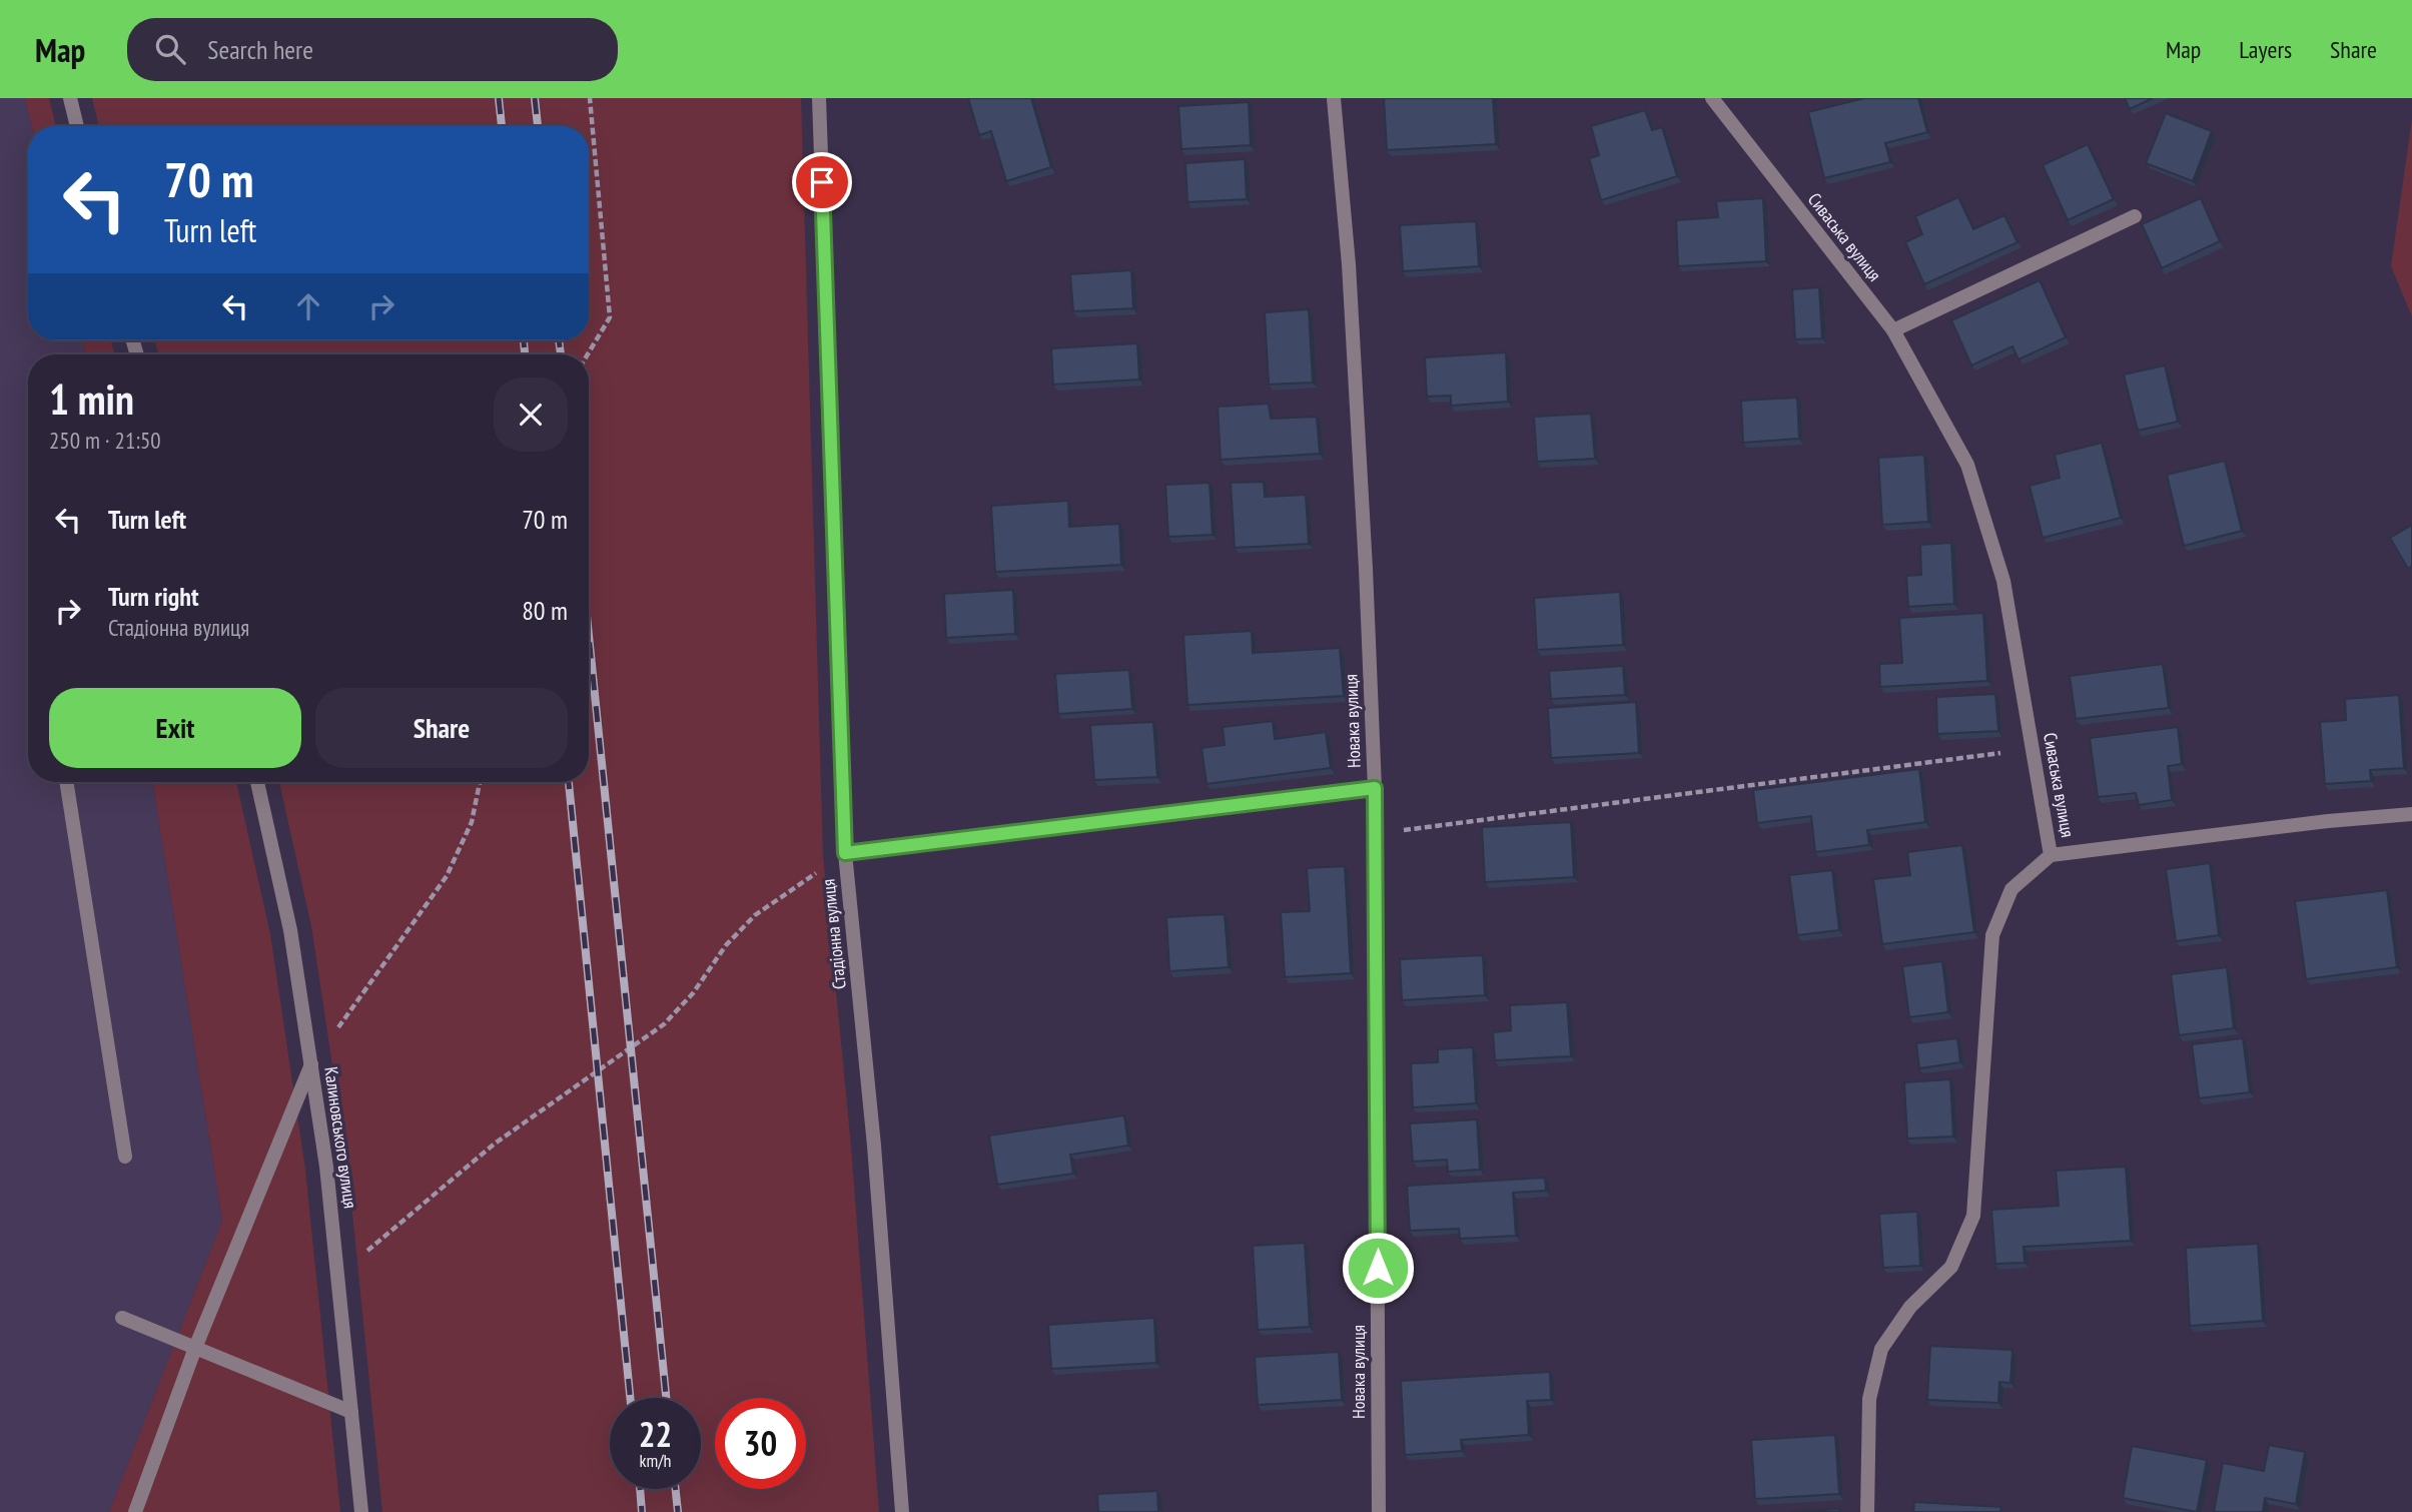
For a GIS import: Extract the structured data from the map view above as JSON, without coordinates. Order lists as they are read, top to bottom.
{
  "streets": {
    "street": [
      "Сиваська вулиця",
      "Новака вулиця",
      "Стадіонна вулиця",
      "Калиновського вулиця"
    ]
  },
  "page": {
    "header": "Map",
    "search": "Search here",
    "nav": ["Map", "Layers", "Share"],
    "turn": ["70 m", "Turn left"],
    "heading": ["1 min", "250 m · 21:50"],
    "list": [
      {
        "name": "Turn left",
        "value": "70 m"
      },
      {
        "name": "Turn right",
        "note": "Стадіонна вулиця",
        "value": "80 m"
      }
    ],
    "buttons": ["Exit", "Share"],
    "speed": "22 km/h",
    "limit": "30"
  }
}
